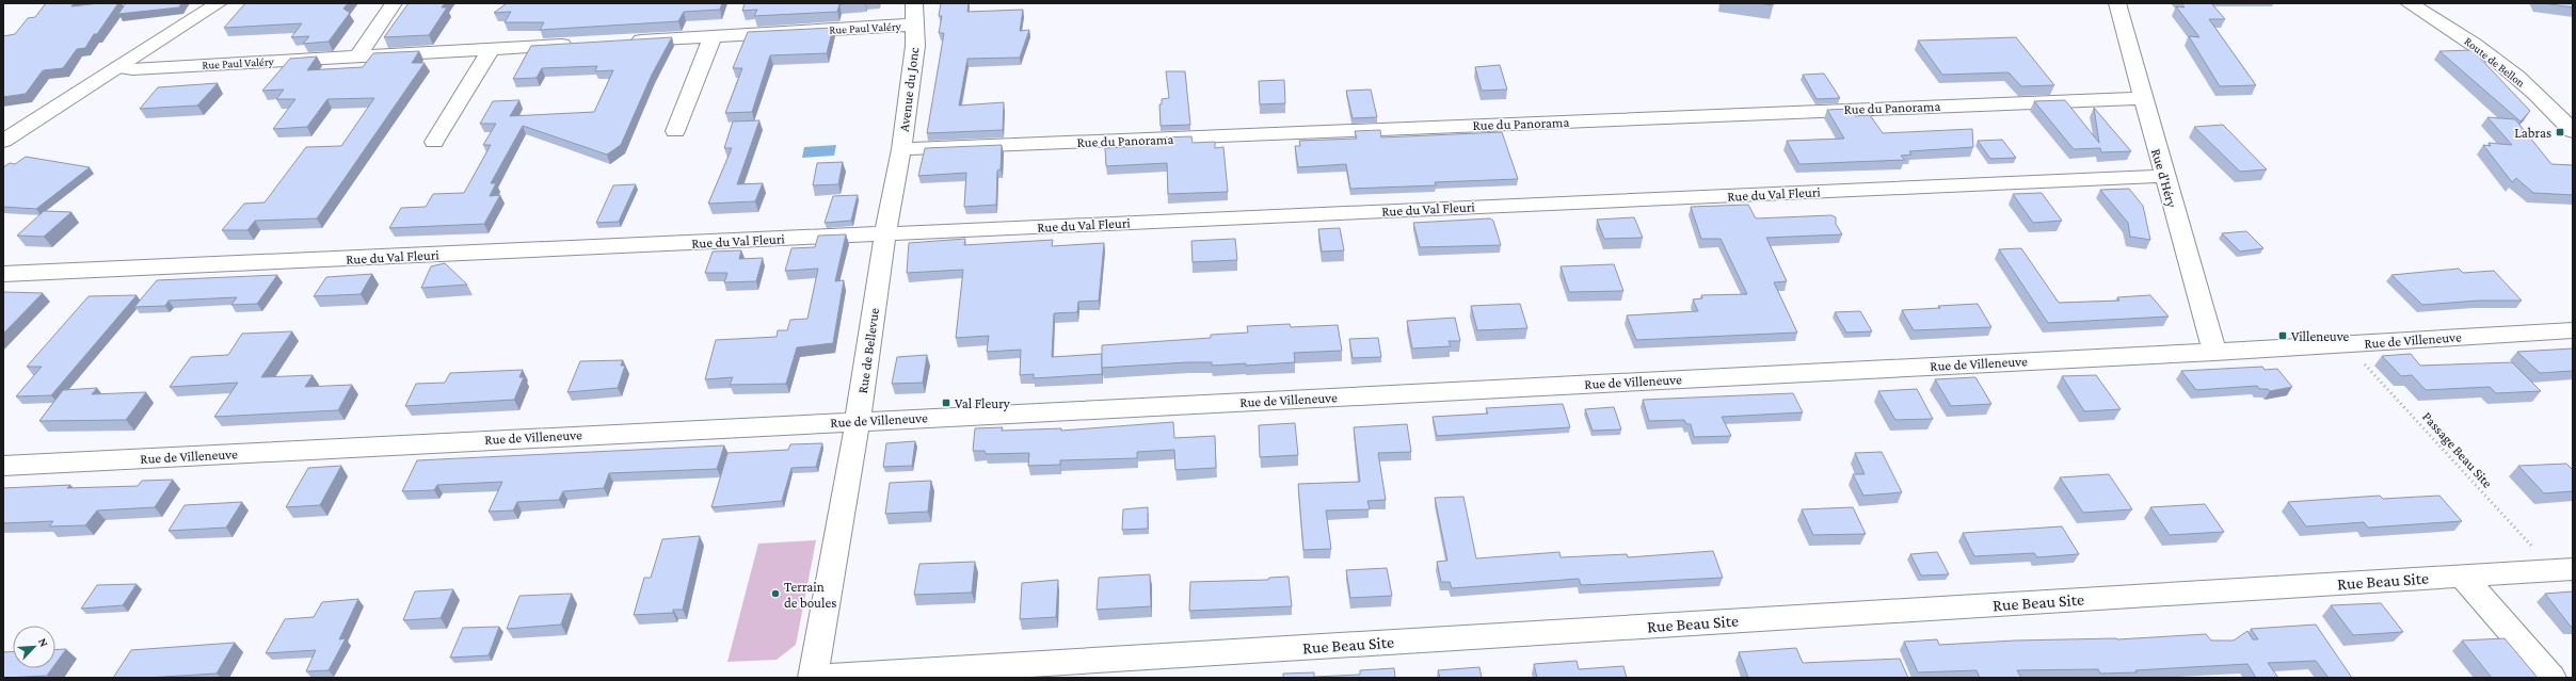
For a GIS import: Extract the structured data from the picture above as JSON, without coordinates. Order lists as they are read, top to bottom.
{
  "streets": {
    "street": [
      "Rue Paul Valéry",
      "Route de Bellon",
      "Avenue du Jonc",
      "Rue du Panorama",
      "Rue d'Héry",
      "Rue du Val Fleuri",
      "Rue de Villeneuve",
      "Rue de Bellevue",
      "Rue Beau Site"
    ],
    "path": ["Passage Beau Site"]
  },
  "crossings": [
    ["Rue Paul Valéry", "Avenue du Jonc"],
    ["Avenue du Jonc", "Rue du Panorama"],
    ["Avenue du Jonc", "Rue de Bellevue"],
    ["Rue du Panorama", "Rue d'Héry"],
    ["Rue du Panorama", "Rue de Bellevue"],
    ["Rue d'Héry", "Rue du Val Fleuri"],
    ["Rue d'Héry", "Rue de Villeneuve"],
    ["Rue du Val Fleuri", "Rue de Bellevue"],
    ["Rue de Villeneuve", "Rue de Bellevue"],
    ["Rue de Villeneuve", "Passage Beau Site"],
    ["Rue de Bellevue", "Rue Beau Site"],
    ["Passage Beau Site", "Rue Beau Site"]
  ],
  "places": {
    "transit": ["Labras", "Villeneuve", "Val Fleury"],
    "other": ["Terrain de boules"]
  },
  "north": "top right"
}
